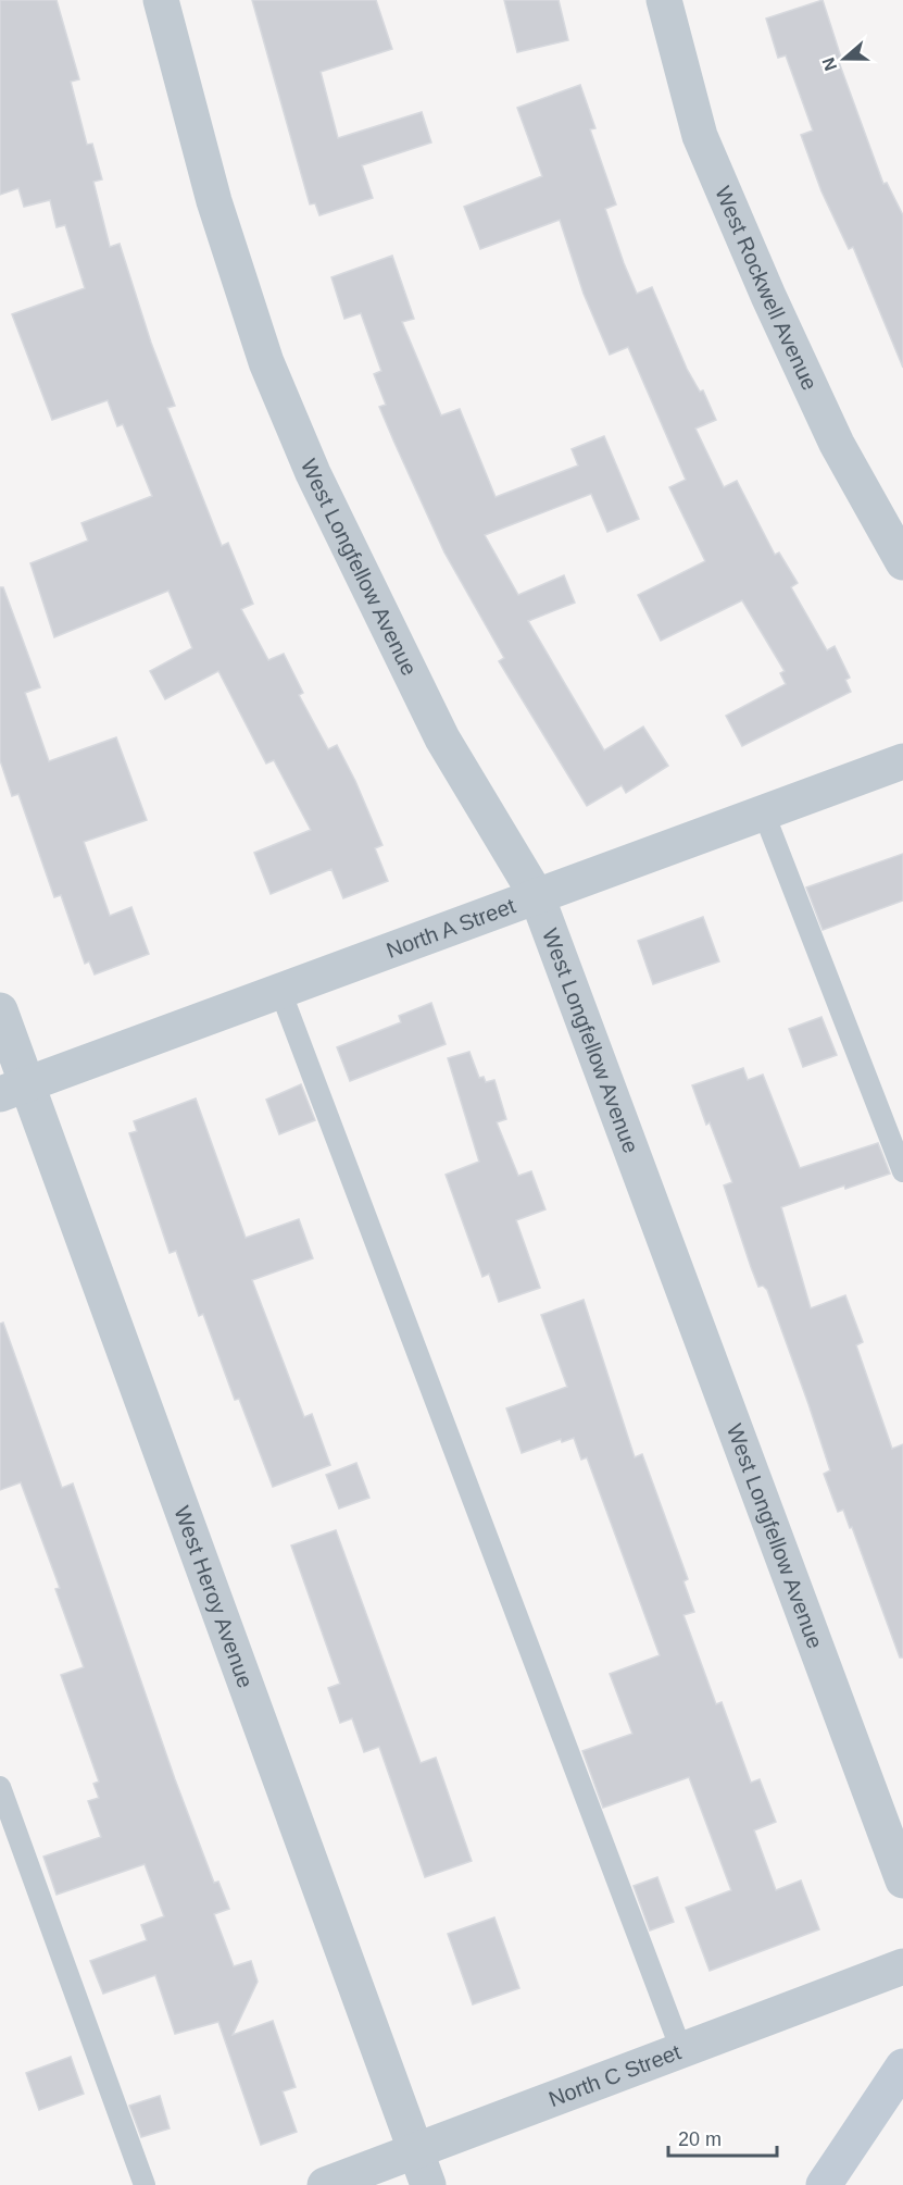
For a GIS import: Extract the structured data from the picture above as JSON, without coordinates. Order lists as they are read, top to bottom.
{
  "streets": {
    "street": [
      "West Rockwell Avenue",
      "West Longfellow Avenue",
      "North A Street",
      "West Heroy Avenue",
      "North C Street"
    ]
  },
  "crossings": [
    ["West Longfellow Avenue", "North A Street"],
    ["North A Street", "West Heroy Avenue"],
    ["West Heroy Avenue", "North C Street"]
  ],
  "scale_bar": "20 m",
  "north": "left"
}
